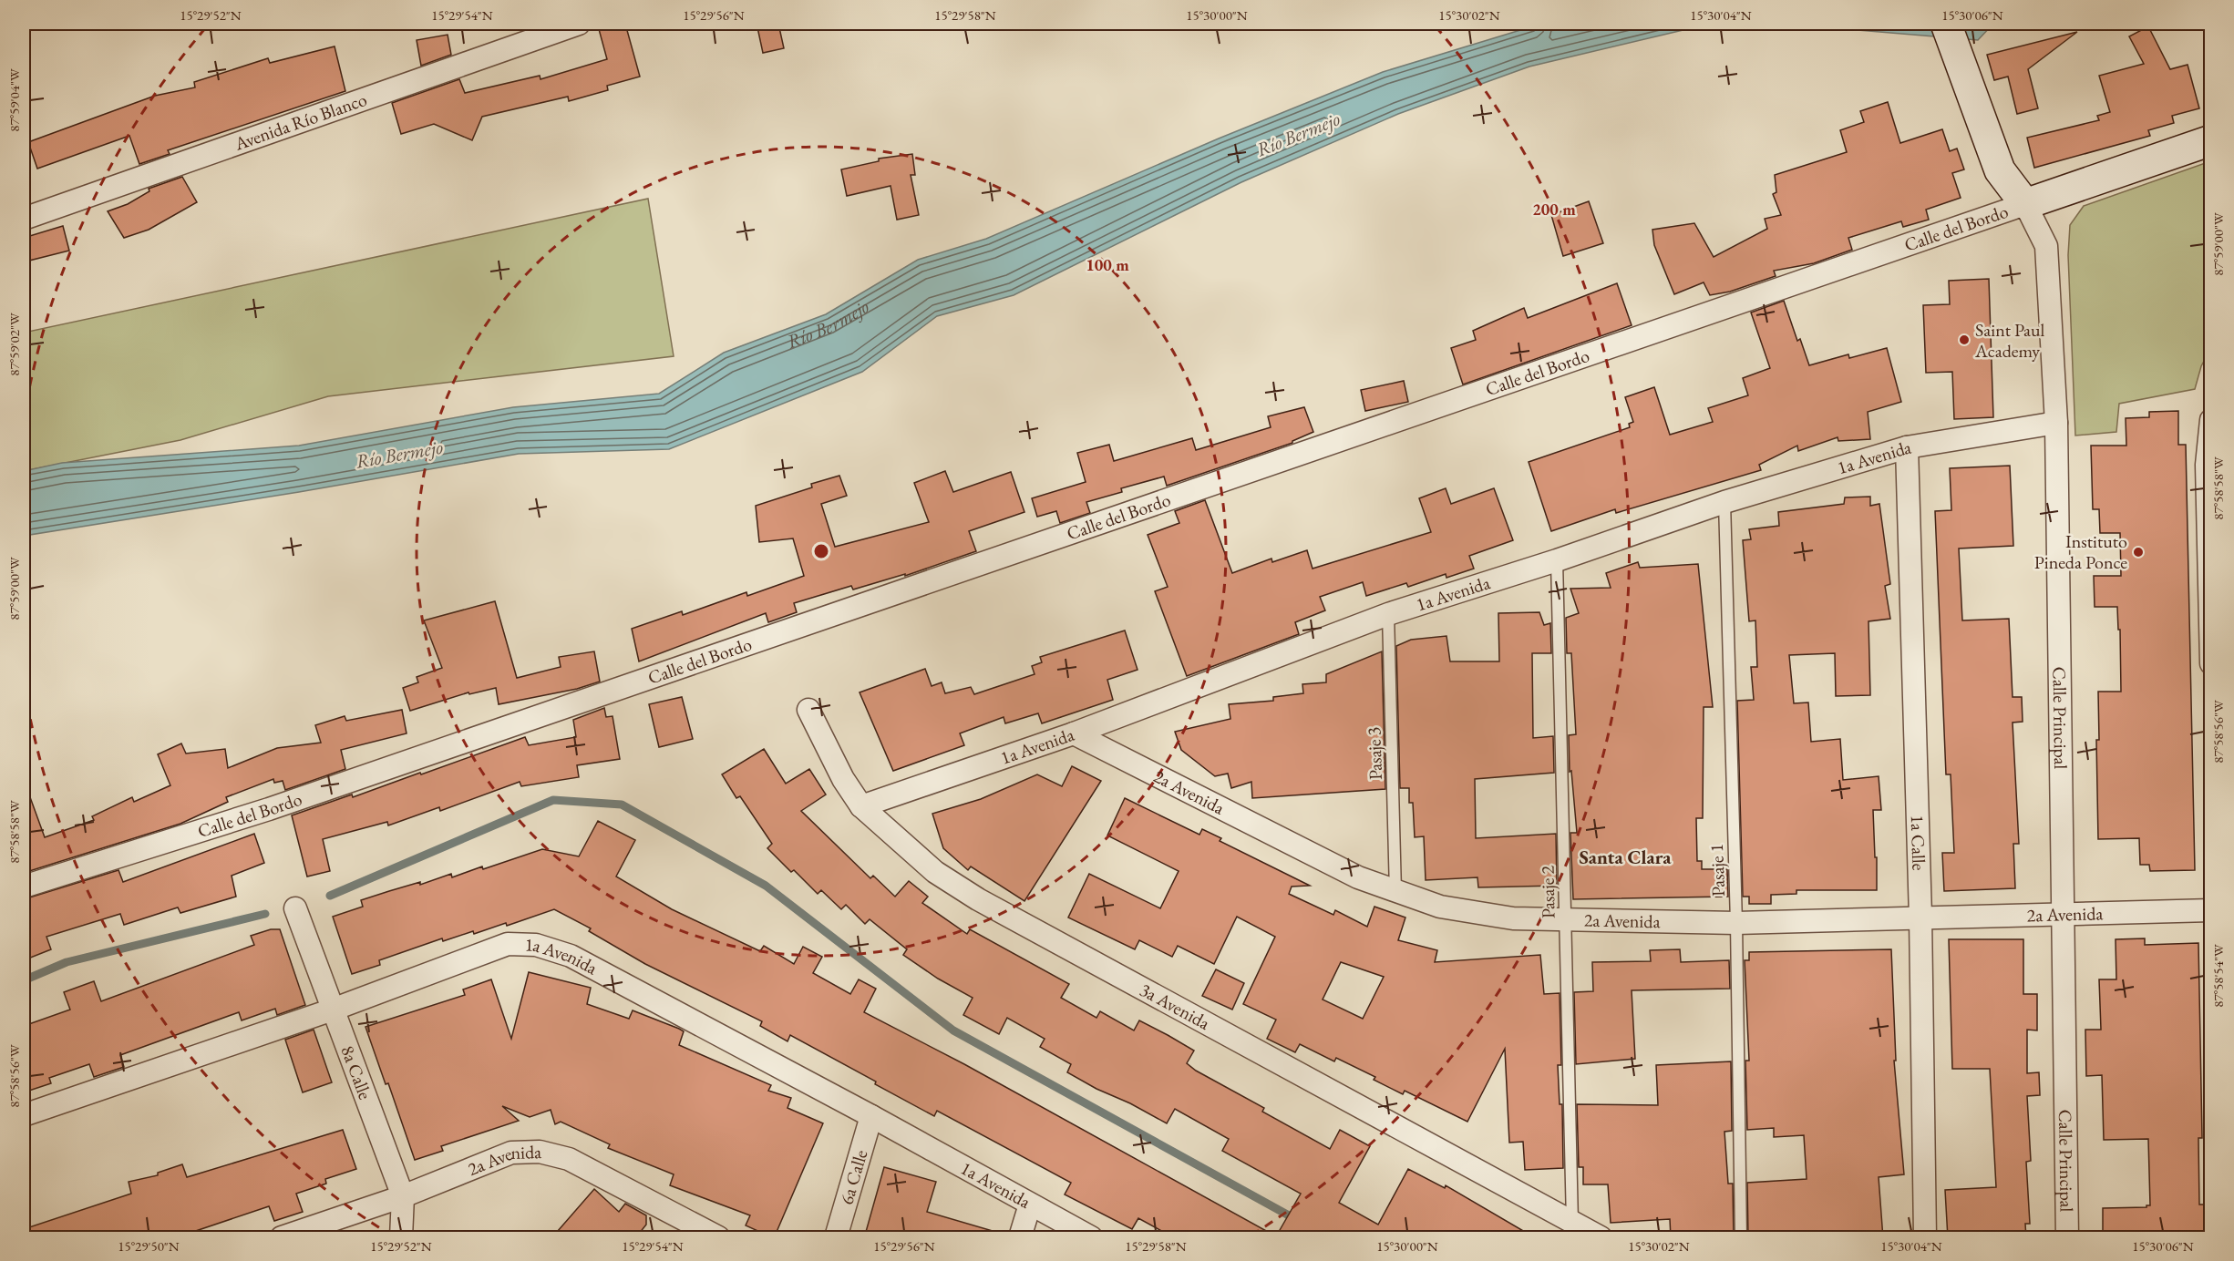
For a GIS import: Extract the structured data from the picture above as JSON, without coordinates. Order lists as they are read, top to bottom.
{
  "streets": {
    "street": [
      "Avenida Río Blanco",
      "Calle del Bordo",
      "1a Avenida",
      "Calle Principal",
      "2a Avenida",
      "1a Calle",
      "3a Avenida",
      "8a Calle",
      "6a Calle"
    ],
    "lane": ["Pasaje 3", "Pasaje 1", "Pasaje 2"]
  },
  "crossings": [
    ["Calle del Bordo", "Calle Principal"],
    ["1a Avenida", "Calle Principal"],
    ["1a Avenida", "Pasaje 3"],
    ["1a Avenida", "2a Avenida"],
    ["1a Avenida", "1a Calle"],
    ["1a Avenida", "Pasaje 1"],
    ["1a Avenida", "Pasaje 2"],
    ["1a Avenida", "3a Avenida"],
    ["1a Avenida", "8a Calle"],
    ["1a Avenida", "6a Calle"],
    ["Calle Principal", "2a Avenida"],
    ["Pasaje 3", "2a Avenida"],
    ["2a Avenida", "1a Calle"],
    ["2a Avenida", "Pasaje 1"],
    ["2a Avenida", "Pasaje 2"],
    ["2a Avenida", "8a Calle"],
    ["Pasaje 2", "3a Avenida"]
  ],
  "districts": ["Santa Clara"],
  "water": ["Río Bermejo"],
  "places": ["Saint Paul Academy", "Instituto Pineda Ponce"],
  "coordinates": [
    "15°29'52\"N",
    "15°29'54\"N",
    "15°29'56\"N",
    "15°29'58\"N",
    "15°30'00\"N",
    "15°30'02\"N",
    "15°30'04\"N",
    "15°30'06\"N",
    "87°59'04\"W",
    "87°59'00\"W",
    "87°59'02\"W",
    "87°58'58\"W",
    "87°58'56\"W",
    "87°58'54\"W",
    "15°29'50\"N"
  ],
  "rings": ["200 m", "100 m"]
}
